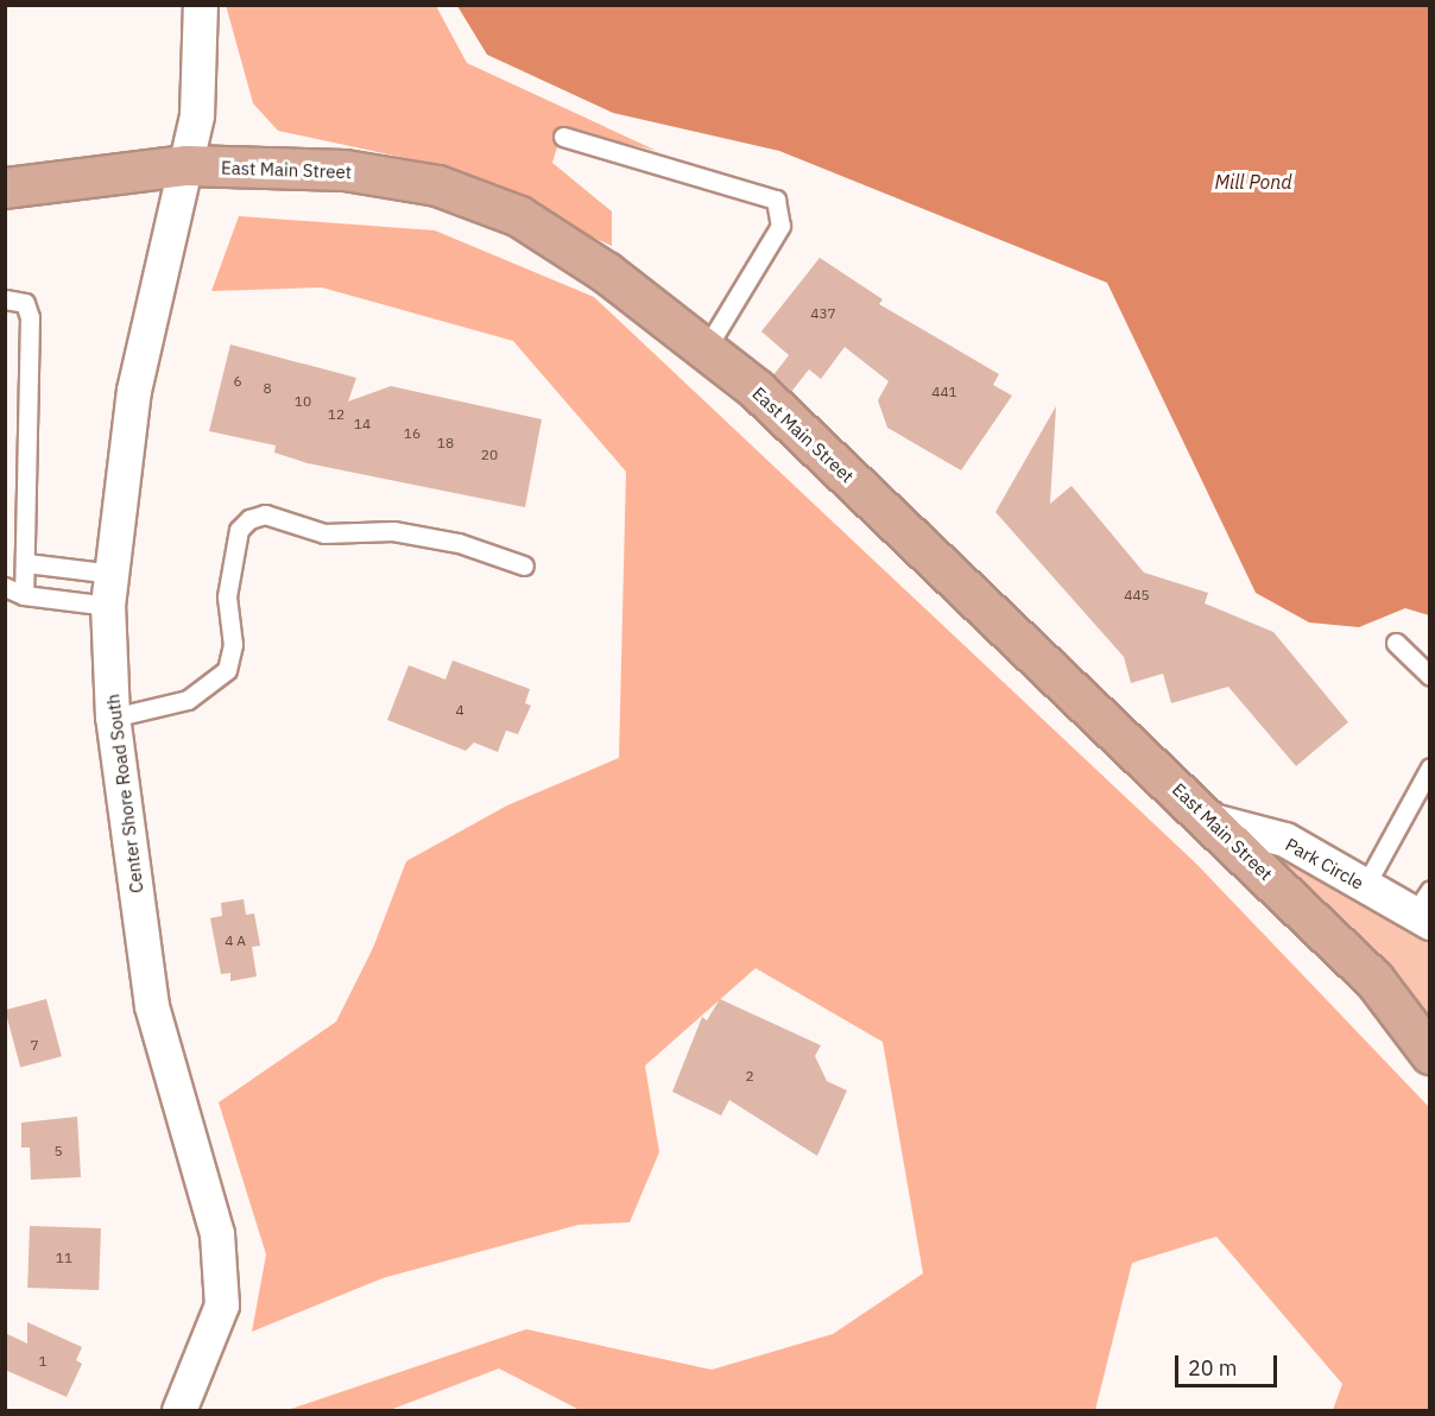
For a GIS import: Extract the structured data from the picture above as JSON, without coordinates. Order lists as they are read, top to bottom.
{
  "streets": {
    "main road": ["East Main Street"],
    "street": ["Center Shore Road South", "Park Circle"]
  },
  "crossings": [
    ["East Main Street", "Center Shore Road South"],
    ["East Main Street", "Park Circle"]
  ],
  "water": ["Mill Pond"],
  "house_numbers": [
    "437",
    "6",
    "8",
    "441",
    "10",
    "12",
    "14",
    "16",
    "18",
    "20",
    "445",
    "4",
    "4 A",
    "7",
    "2",
    "5",
    "11",
    "1"
  ],
  "scale_bar": "20 m"
}
